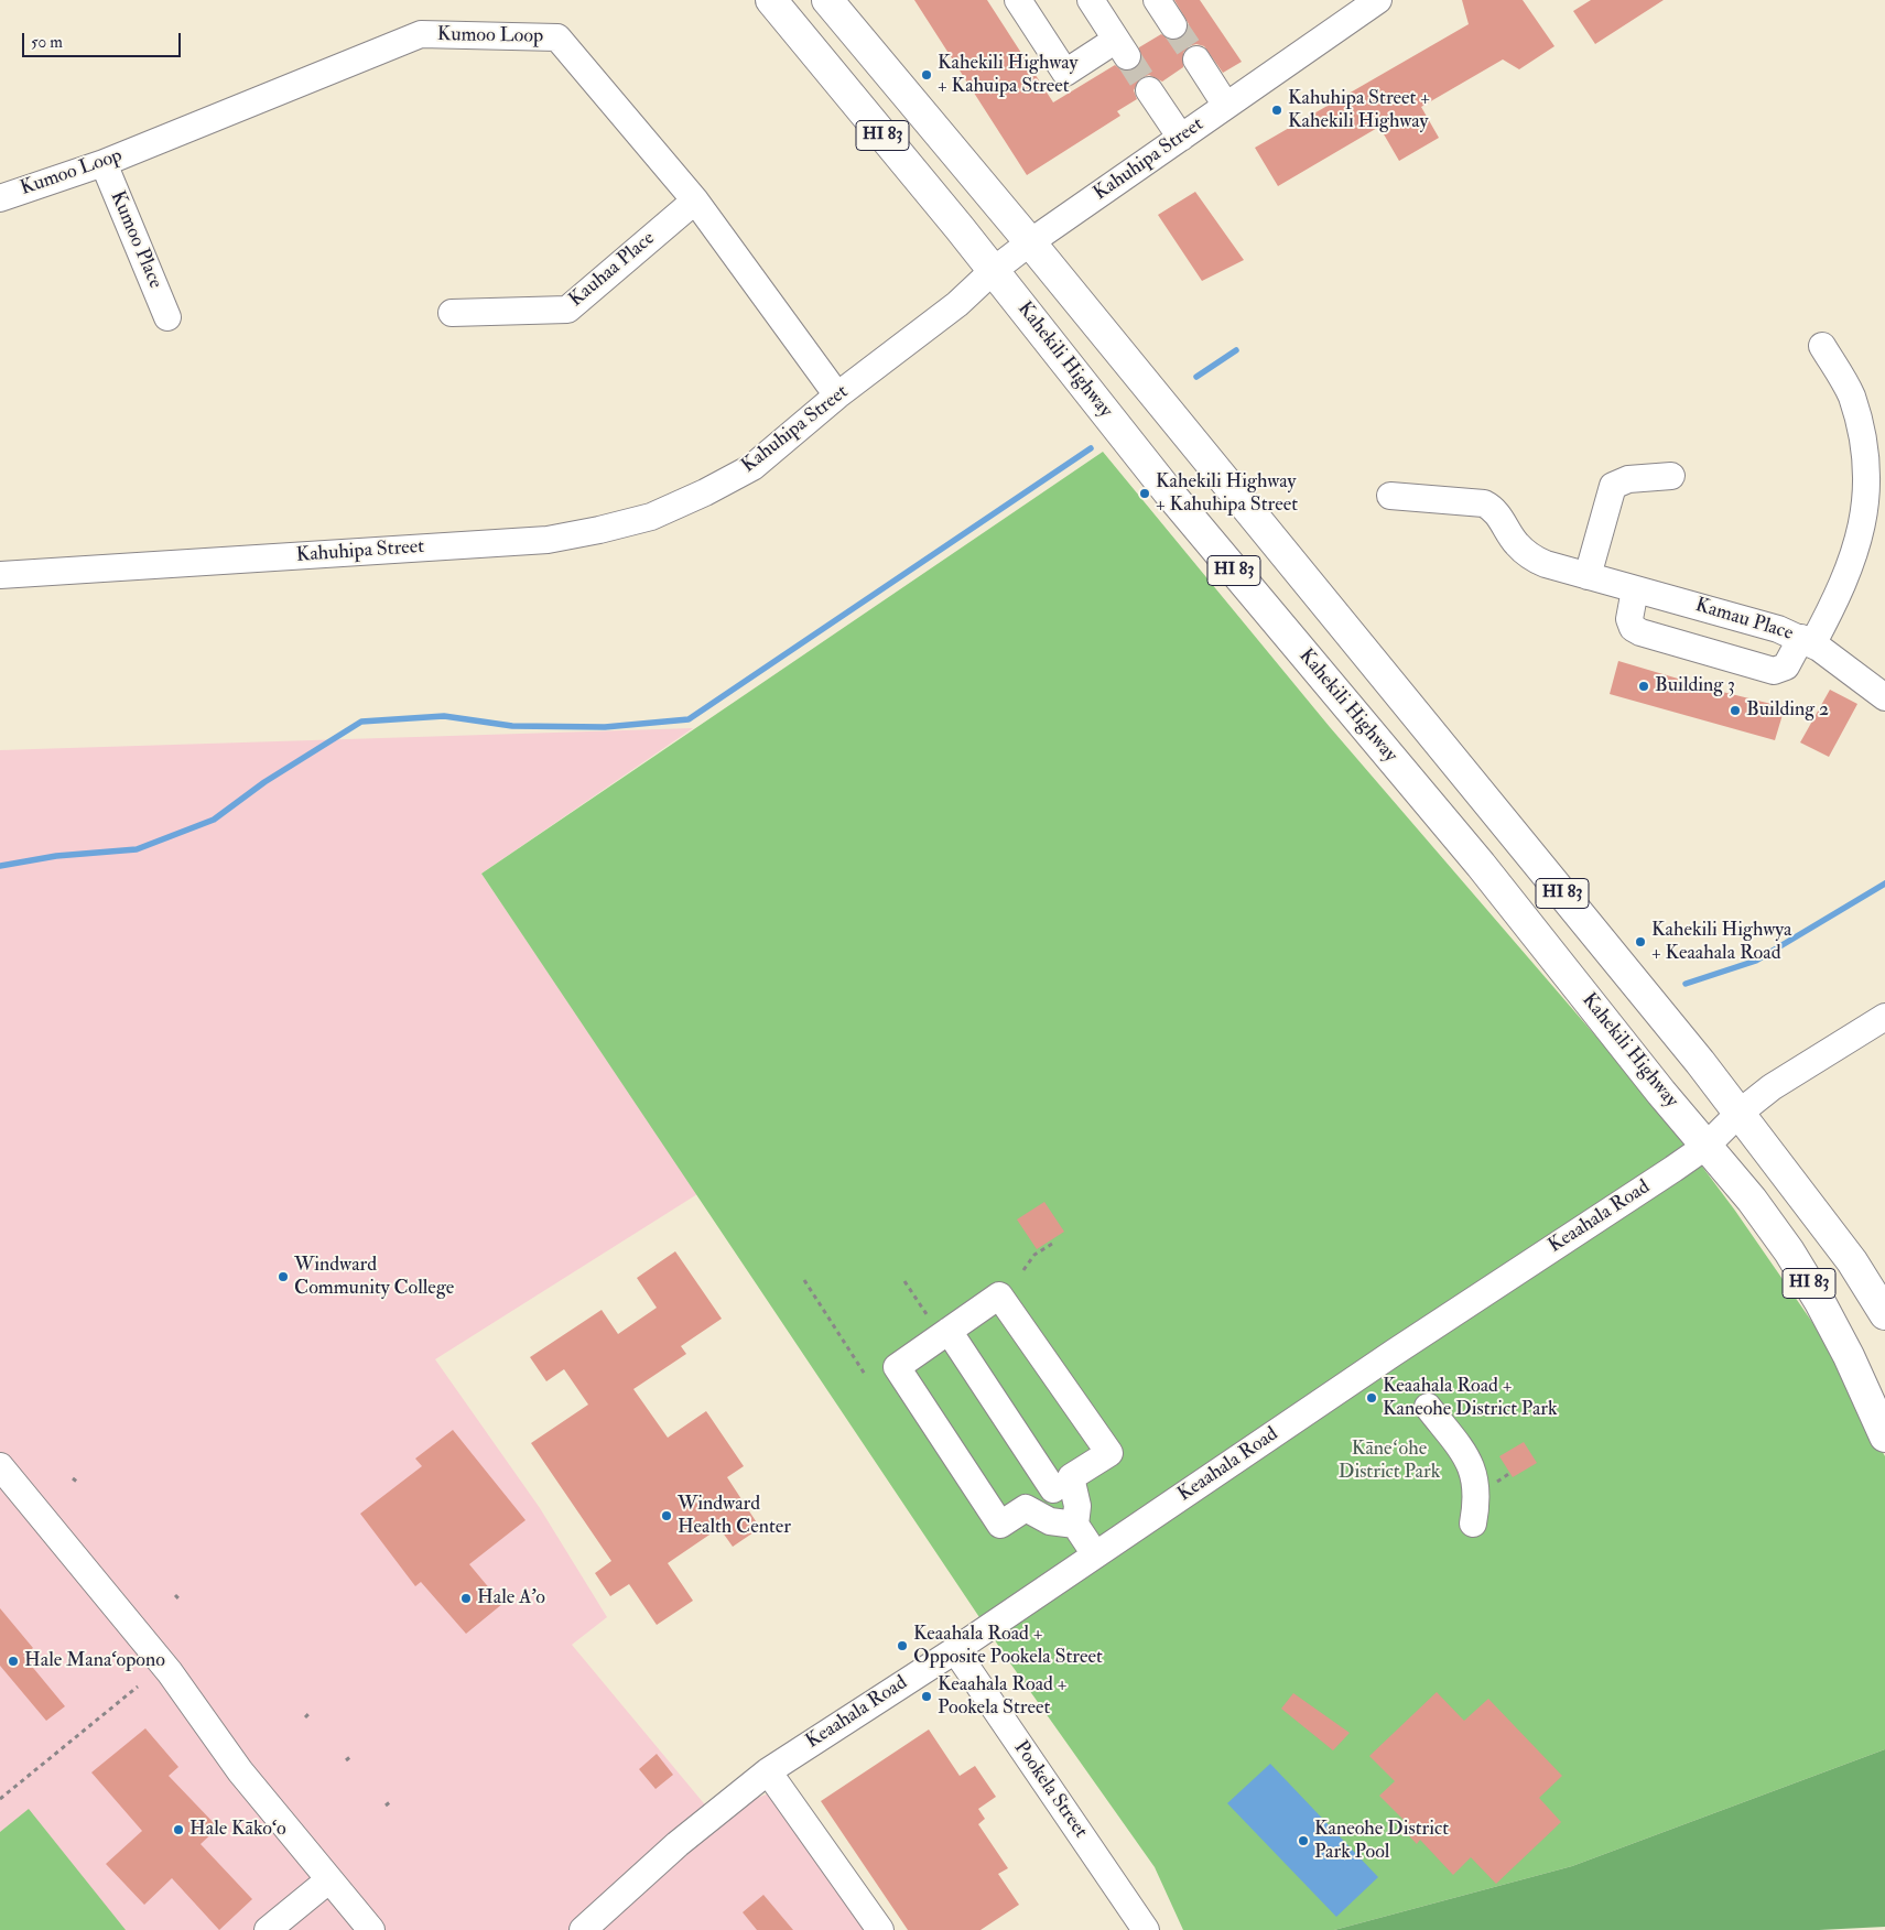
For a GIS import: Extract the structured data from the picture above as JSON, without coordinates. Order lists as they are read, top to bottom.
{
  "streets": {
    "main road": ["HI 83", "Kahekili Highway"],
    "street": [
      "Kumoo Loop",
      "Kahuhipa Street",
      "Kumoo Place",
      "Kauhaa Place",
      "Kamau Place",
      "Keaahala Road",
      "Pookela Street"
    ]
  },
  "crossings": [
    ["Kumoo Loop", "Kahuhipa Street"],
    ["Kumoo Loop", "Kumoo Place"],
    ["Kumoo Loop", "Kauhaa Place"],
    ["HI 83", "Kahuhipa Street"],
    ["HI 83", "Keaahala Road"],
    ["Kahuhipa Street", "Kahekili Highway"],
    ["Kahekili Highway", "Keaahala Road"],
    ["Keaahala Road", "Pookela Street"]
  ],
  "parks": ["Kāneʻohe District Park"],
  "places": [
    "Kahekili Highway + Kahuipa Street",
    "Kahuhipa Street + Kahekili Highway",
    "Kahekili Highway + Kahuhipa Street",
    "Building 3",
    "Building 2",
    "Kahekili Highwya + Keaahala Road",
    "Windward Community College",
    "Keaahala Road + Kaneohe District Park",
    "Windward Health Center",
    "Hale A'o",
    "Keaahala Road + Opposite Pookela Street",
    "Hale Mana‘opono",
    "Keaahala Road + Pookela Street",
    "Hale Kāko‘o",
    "Kaneohe District Park Pool"
  ],
  "scale_bar": "50 m"
}
